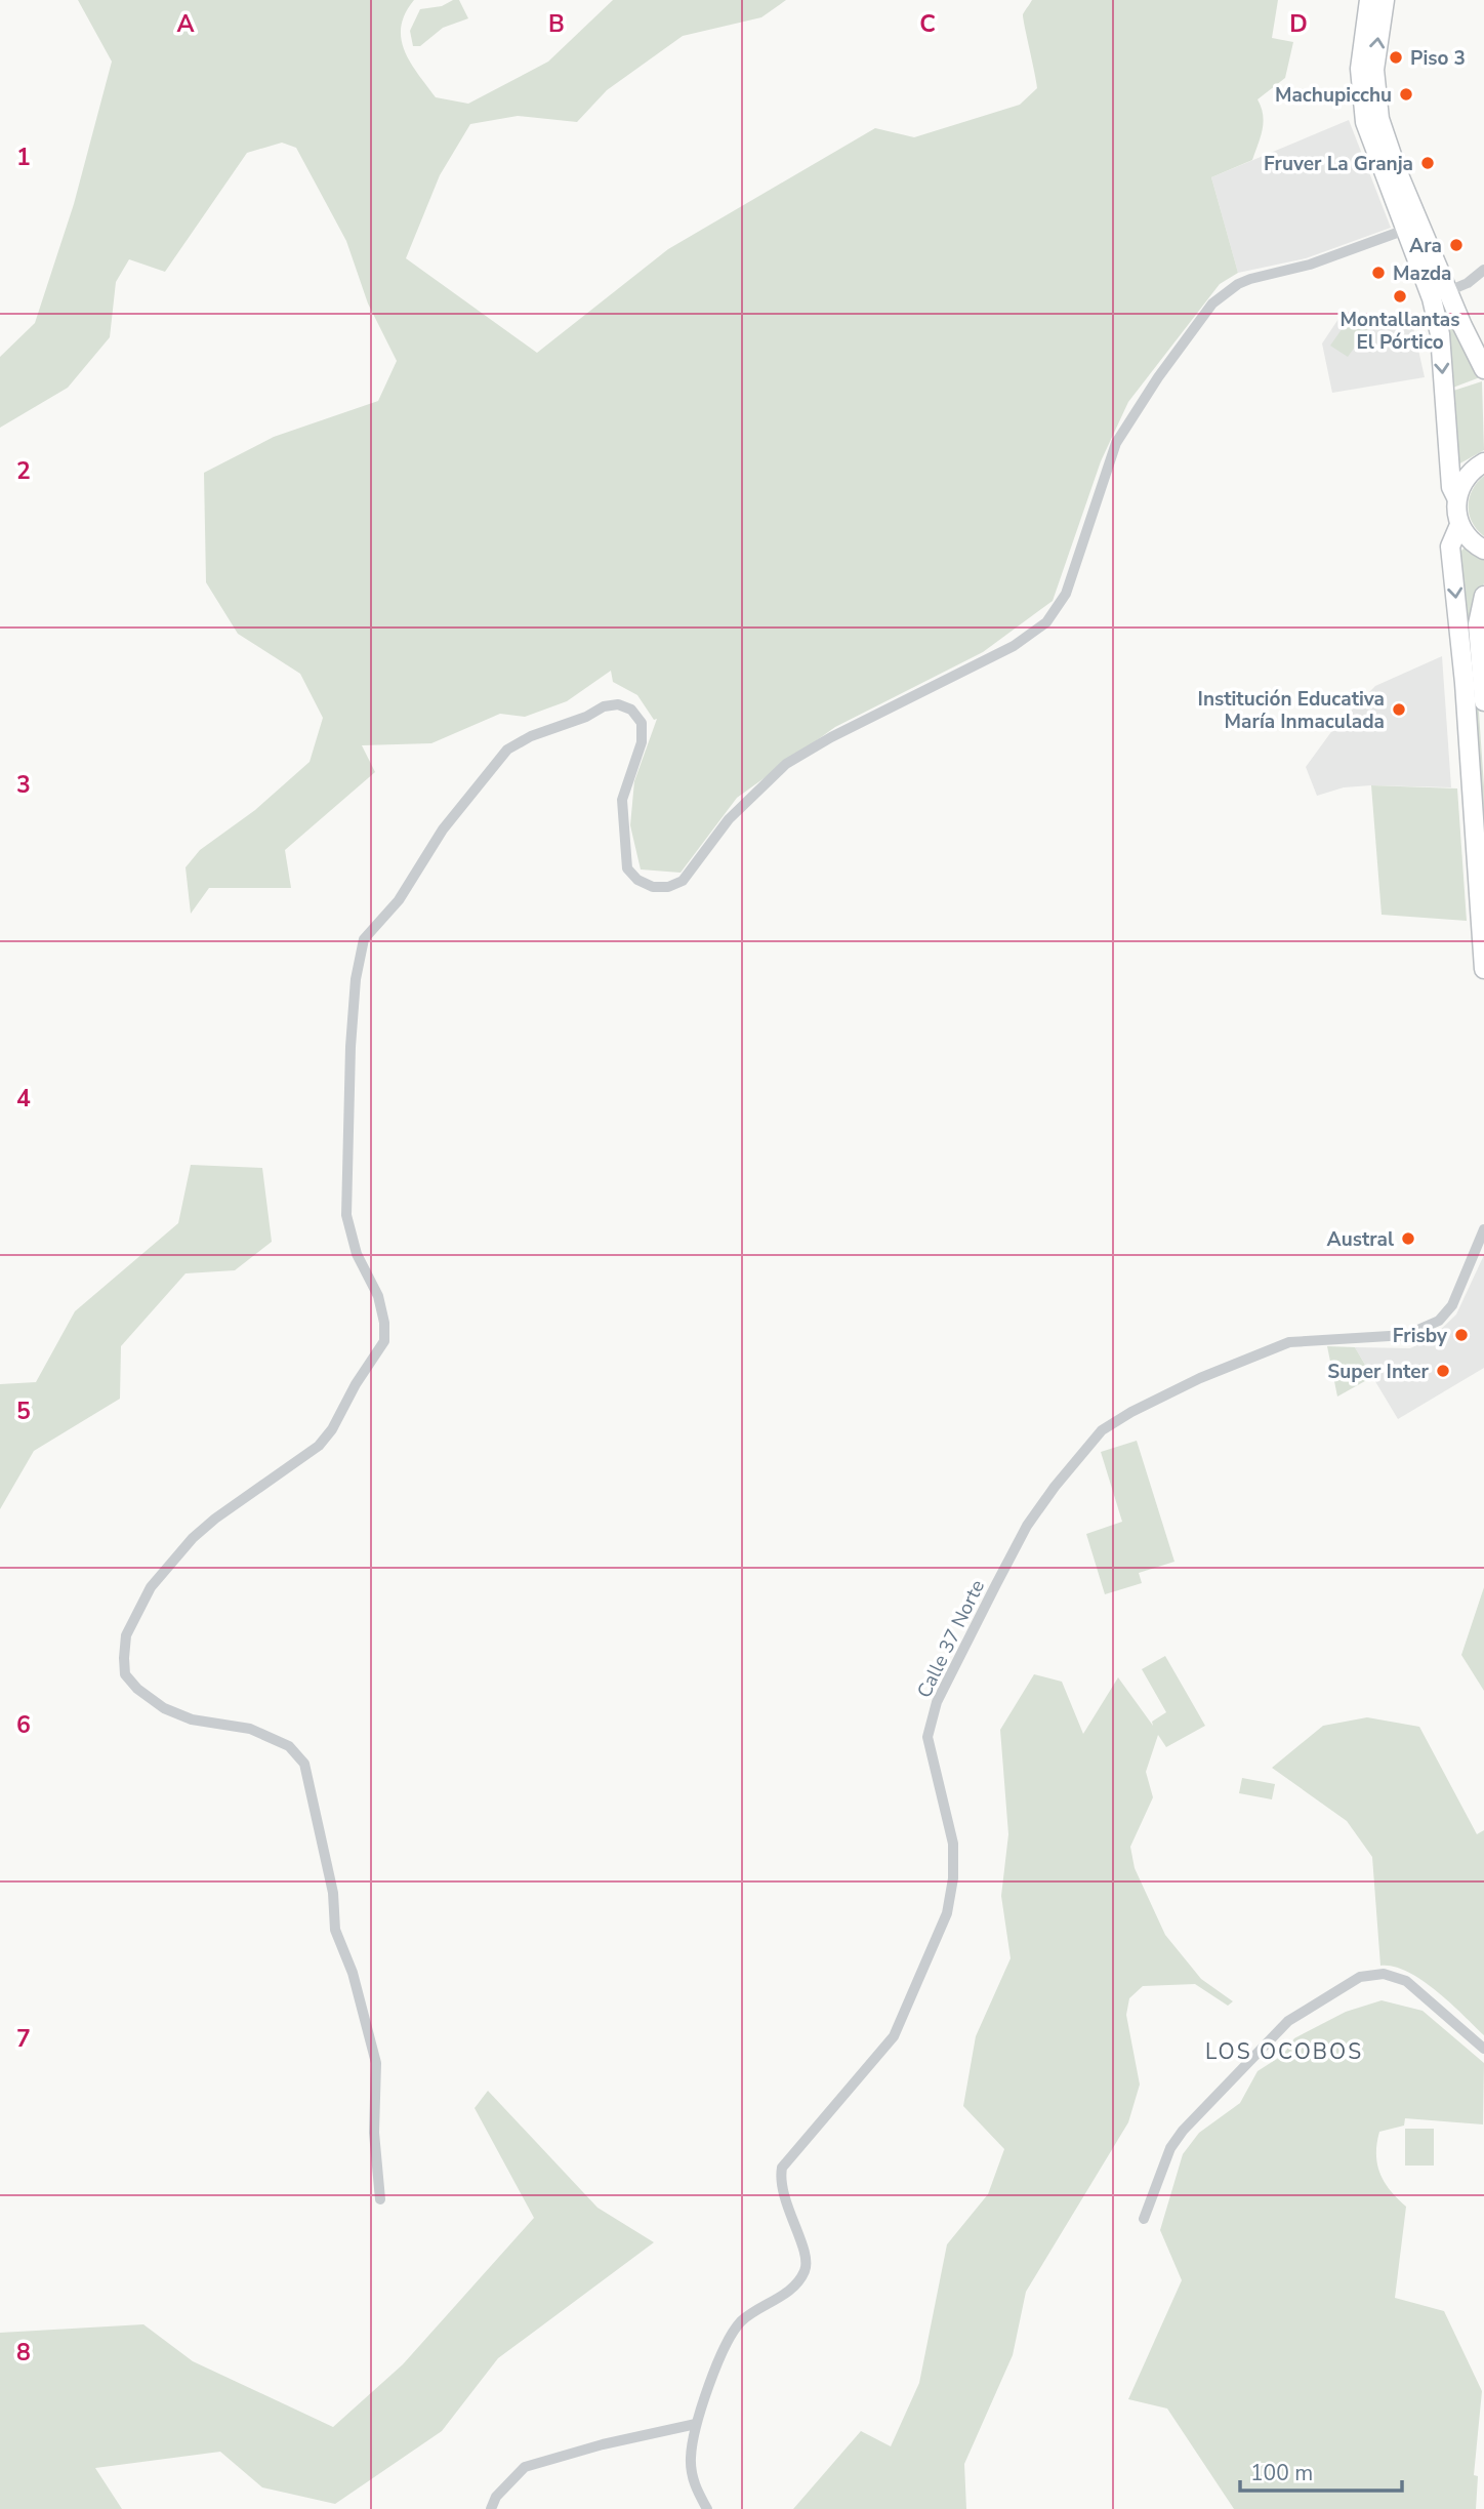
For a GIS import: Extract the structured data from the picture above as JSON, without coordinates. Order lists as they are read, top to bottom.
{
  "streets": {
    "street": ["Calle 37 Norte"]
  },
  "districts": ["LOS OCOBOS"],
  "places": [
    "Piso 3",
    "Machupicchu",
    "Fruver La Granja",
    "Ara",
    "Mazda",
    "Montallantas El Pórtico",
    "Institución Educativa María Inmaculada",
    "Austral",
    "Frisby",
    "Super Inter"
  ],
  "scale_bar": "100 m",
  "grid": {
    "columns": [
      "A",
      "B",
      "C",
      "D"
    ],
    "rows": [
      "1",
      "2",
      "3",
      "4",
      "5",
      "6",
      "7",
      "8"
    ]
  }
}
